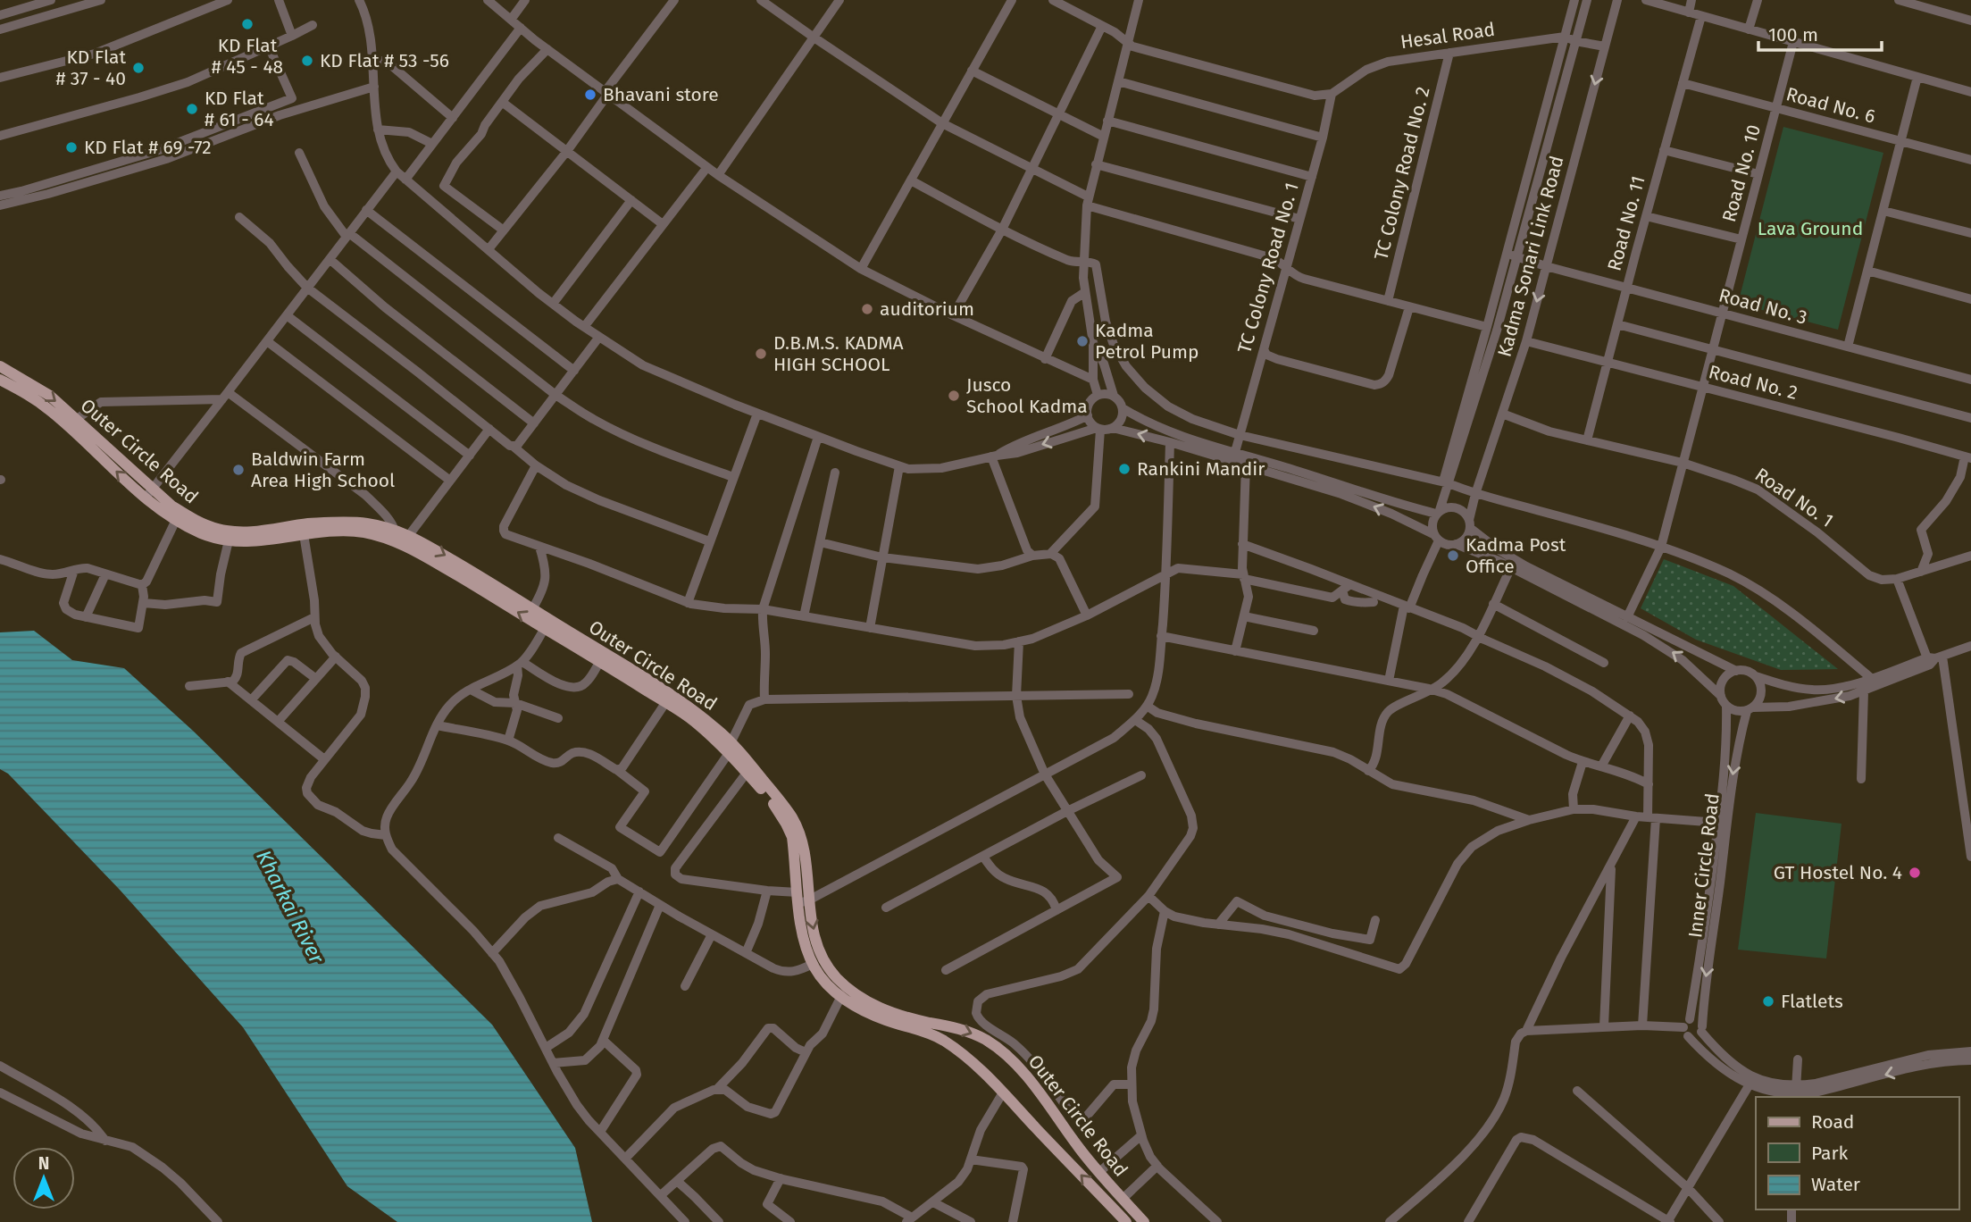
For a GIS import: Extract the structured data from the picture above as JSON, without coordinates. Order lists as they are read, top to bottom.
{
  "streets": {
    "main road": ["Outer Circle Road"],
    "street": [
      "Hesal Road",
      "Road No. 6",
      "TC Colony Road No. 2",
      "Road No. 10",
      "Road No. 11",
      "Kadma Sonari Link Road",
      "TC Colony Road No. 1",
      "Road No. 3",
      "Road No. 2",
      "Road No. 1",
      "Inner Circle Road"
    ]
  },
  "crossings": [
    ["Hesal Road", "TC Colony Road No. 2"],
    ["Hesal Road", "TC Colony Road No. 1"],
    ["Road No. 6", "Road No. 10"],
    ["Road No. 6", "Road No. 11"],
    ["Road No. 10", "Road No. 3"],
    ["Road No. 10", "Road No. 2"],
    ["Road No. 10", "Road No. 1"],
    ["Road No. 11", "Road No. 3"],
    ["Road No. 11", "Road No. 2"],
    ["Road No. 11", "Road No. 1"],
    ["Kadma Sonari Link Road", "Road No. 3"],
    ["Kadma Sonari Link Road", "Road No. 2"],
    ["Kadma Sonari Link Road", "Road No. 1"]
  ],
  "water": ["Kharkai River"],
  "parks": ["Lava Ground"],
  "places": [
    "KD Flat # 45 - 48",
    "KD Flat # 53 -56",
    "KD Flat # 37 - 40",
    "Bhavani store",
    "KD Flat # 61 - 64",
    "KD Flat # 69 -72",
    "auditorium",
    "Kadma Petrol Pump",
    "D.B.M.S. KADMA HIGH SCHOOL",
    "Jusco School Kadma",
    "Rankini Mandir",
    "Baldwin Farm Area High School",
    "Kadma Post Office",
    "GT Hostel No. 4",
    "Flatlets"
  ],
  "legend": ["Road", "Park", "Water"],
  "scale_bar": "100 m",
  "north": "top"
}
